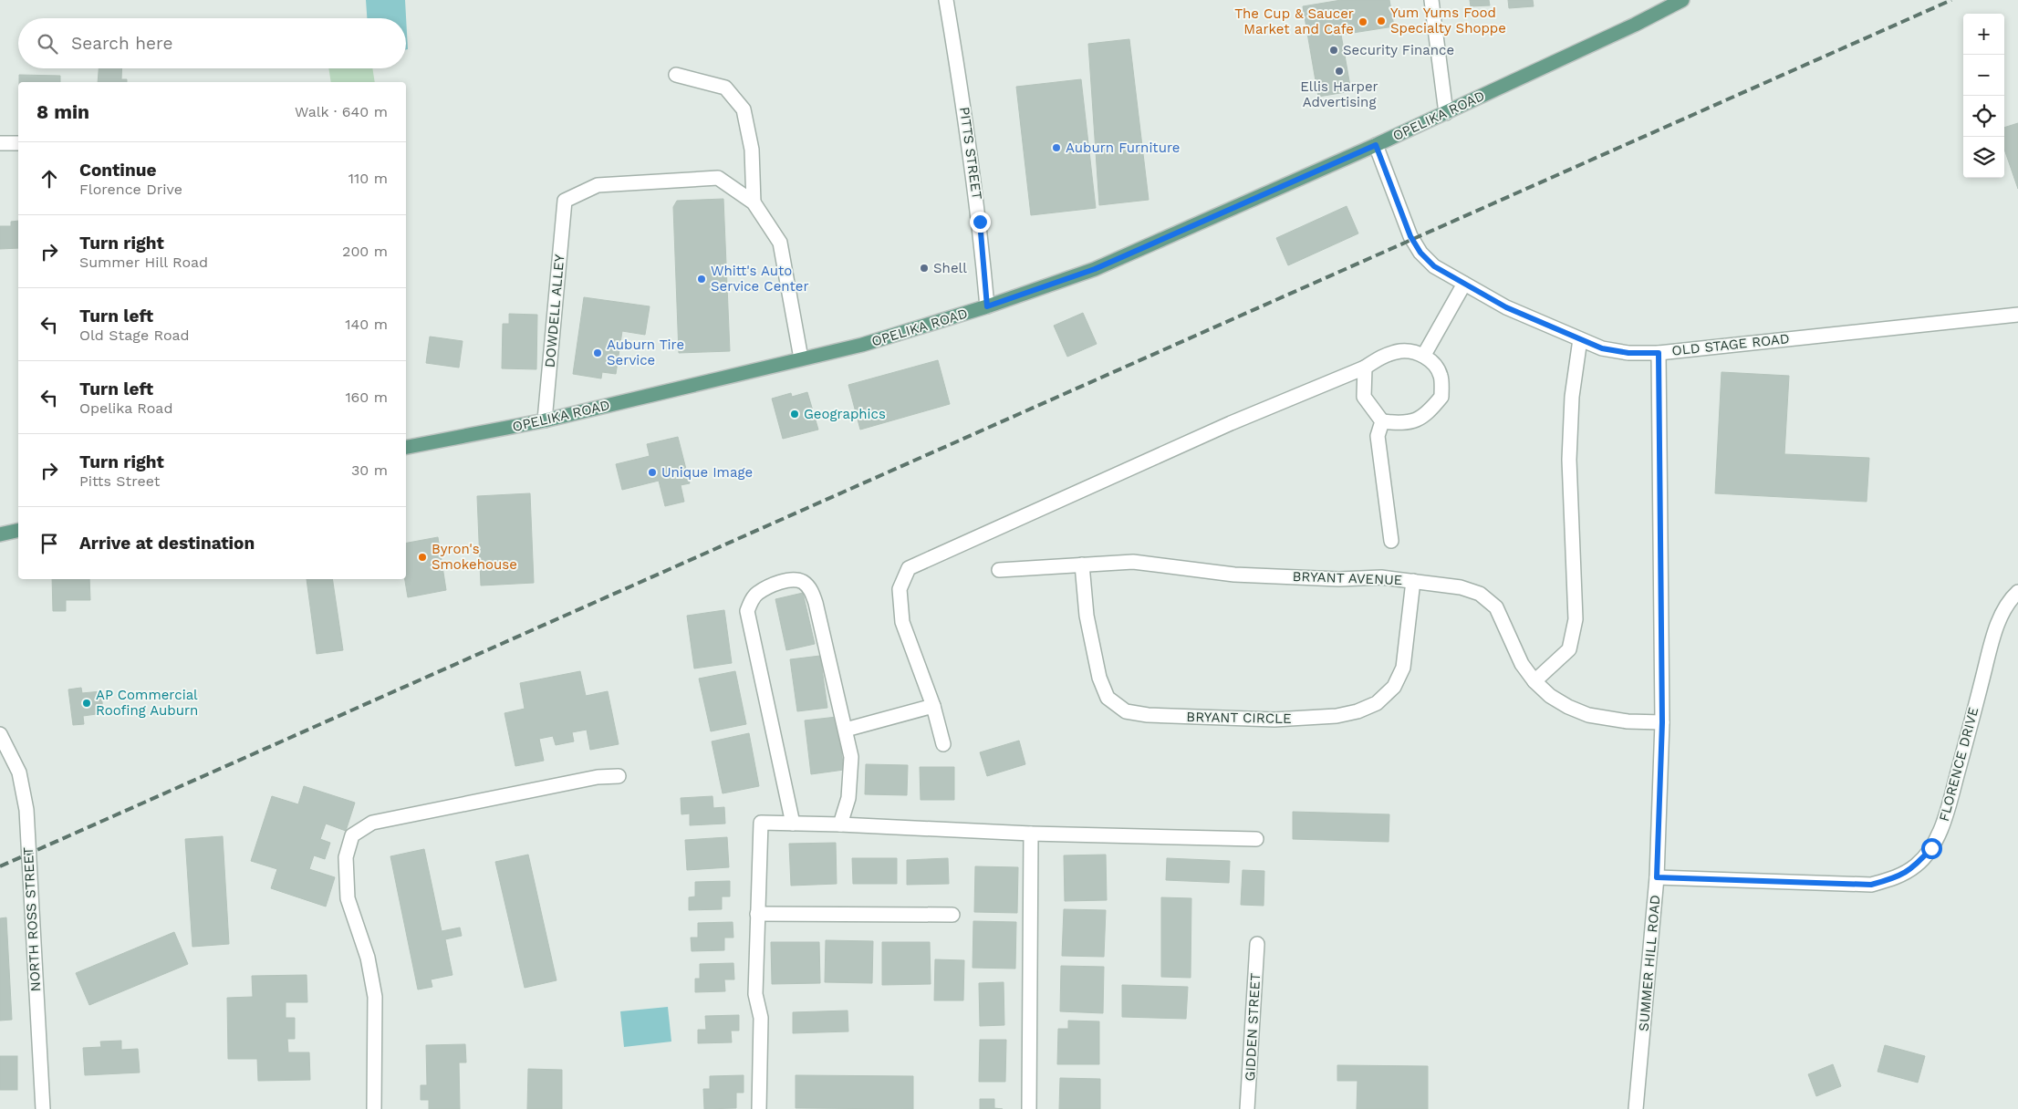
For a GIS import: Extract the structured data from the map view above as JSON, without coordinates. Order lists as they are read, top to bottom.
{
  "streets": {
    "main road": ["OPELIKA ROAD"],
    "street": [
      "PITTS STREET",
      "DOWDELL ALLEY",
      "OLD STAGE ROAD",
      "BRYANT AVENUE",
      "BRYANT CIRCLE",
      "FLORENCE DRIVE",
      "NORTH ROSS STREET",
      "SUMMER HILL ROAD",
      "GIDDEN STREET"
    ]
  },
  "crossings": [
    ["OPELIKA ROAD", "PITTS STREET"],
    ["OPELIKA ROAD", "DOWDELL ALLEY"],
    ["OPELIKA ROAD", "OLD STAGE ROAD"],
    ["OLD STAGE ROAD", "SUMMER HILL ROAD"],
    ["BRYANT AVENUE", "BRYANT CIRCLE"],
    ["BRYANT AVENUE", "SUMMER HILL ROAD"],
    ["FLORENCE DRIVE", "SUMMER HILL ROAD"]
  ],
  "places": [
    "Yum Yums Food Specialty Shoppe",
    "The Cup & Saucer Market and Cafe",
    "Security Finance",
    "Ellis Harper Advertising",
    "Auburn Furniture",
    "Shell",
    "Whitt's Auto Service Center",
    "Auburn Tire Service",
    "Geographics",
    "Unique Image",
    "Byron's Smokehouse",
    "AP Commercial Roofing Auburn"
  ],
  "page": {
    "map_buttons": ["+", "−"],
    "search": "Search here",
    "heading": ["8 min", "Walk · 640 m"],
    "list": [
      ["Continue", "Florence Drive", "110 m"],
      ["Turn right", "Summer Hill Road", "200 m"],
      ["Turn left", "Old Stage Road", "140 m"],
      ["Turn left", "Opelika Road", "160 m"],
      ["Turn right", "Pitts Street", "30 m"],
      "Arrive at destination"
    ]
  }
}
